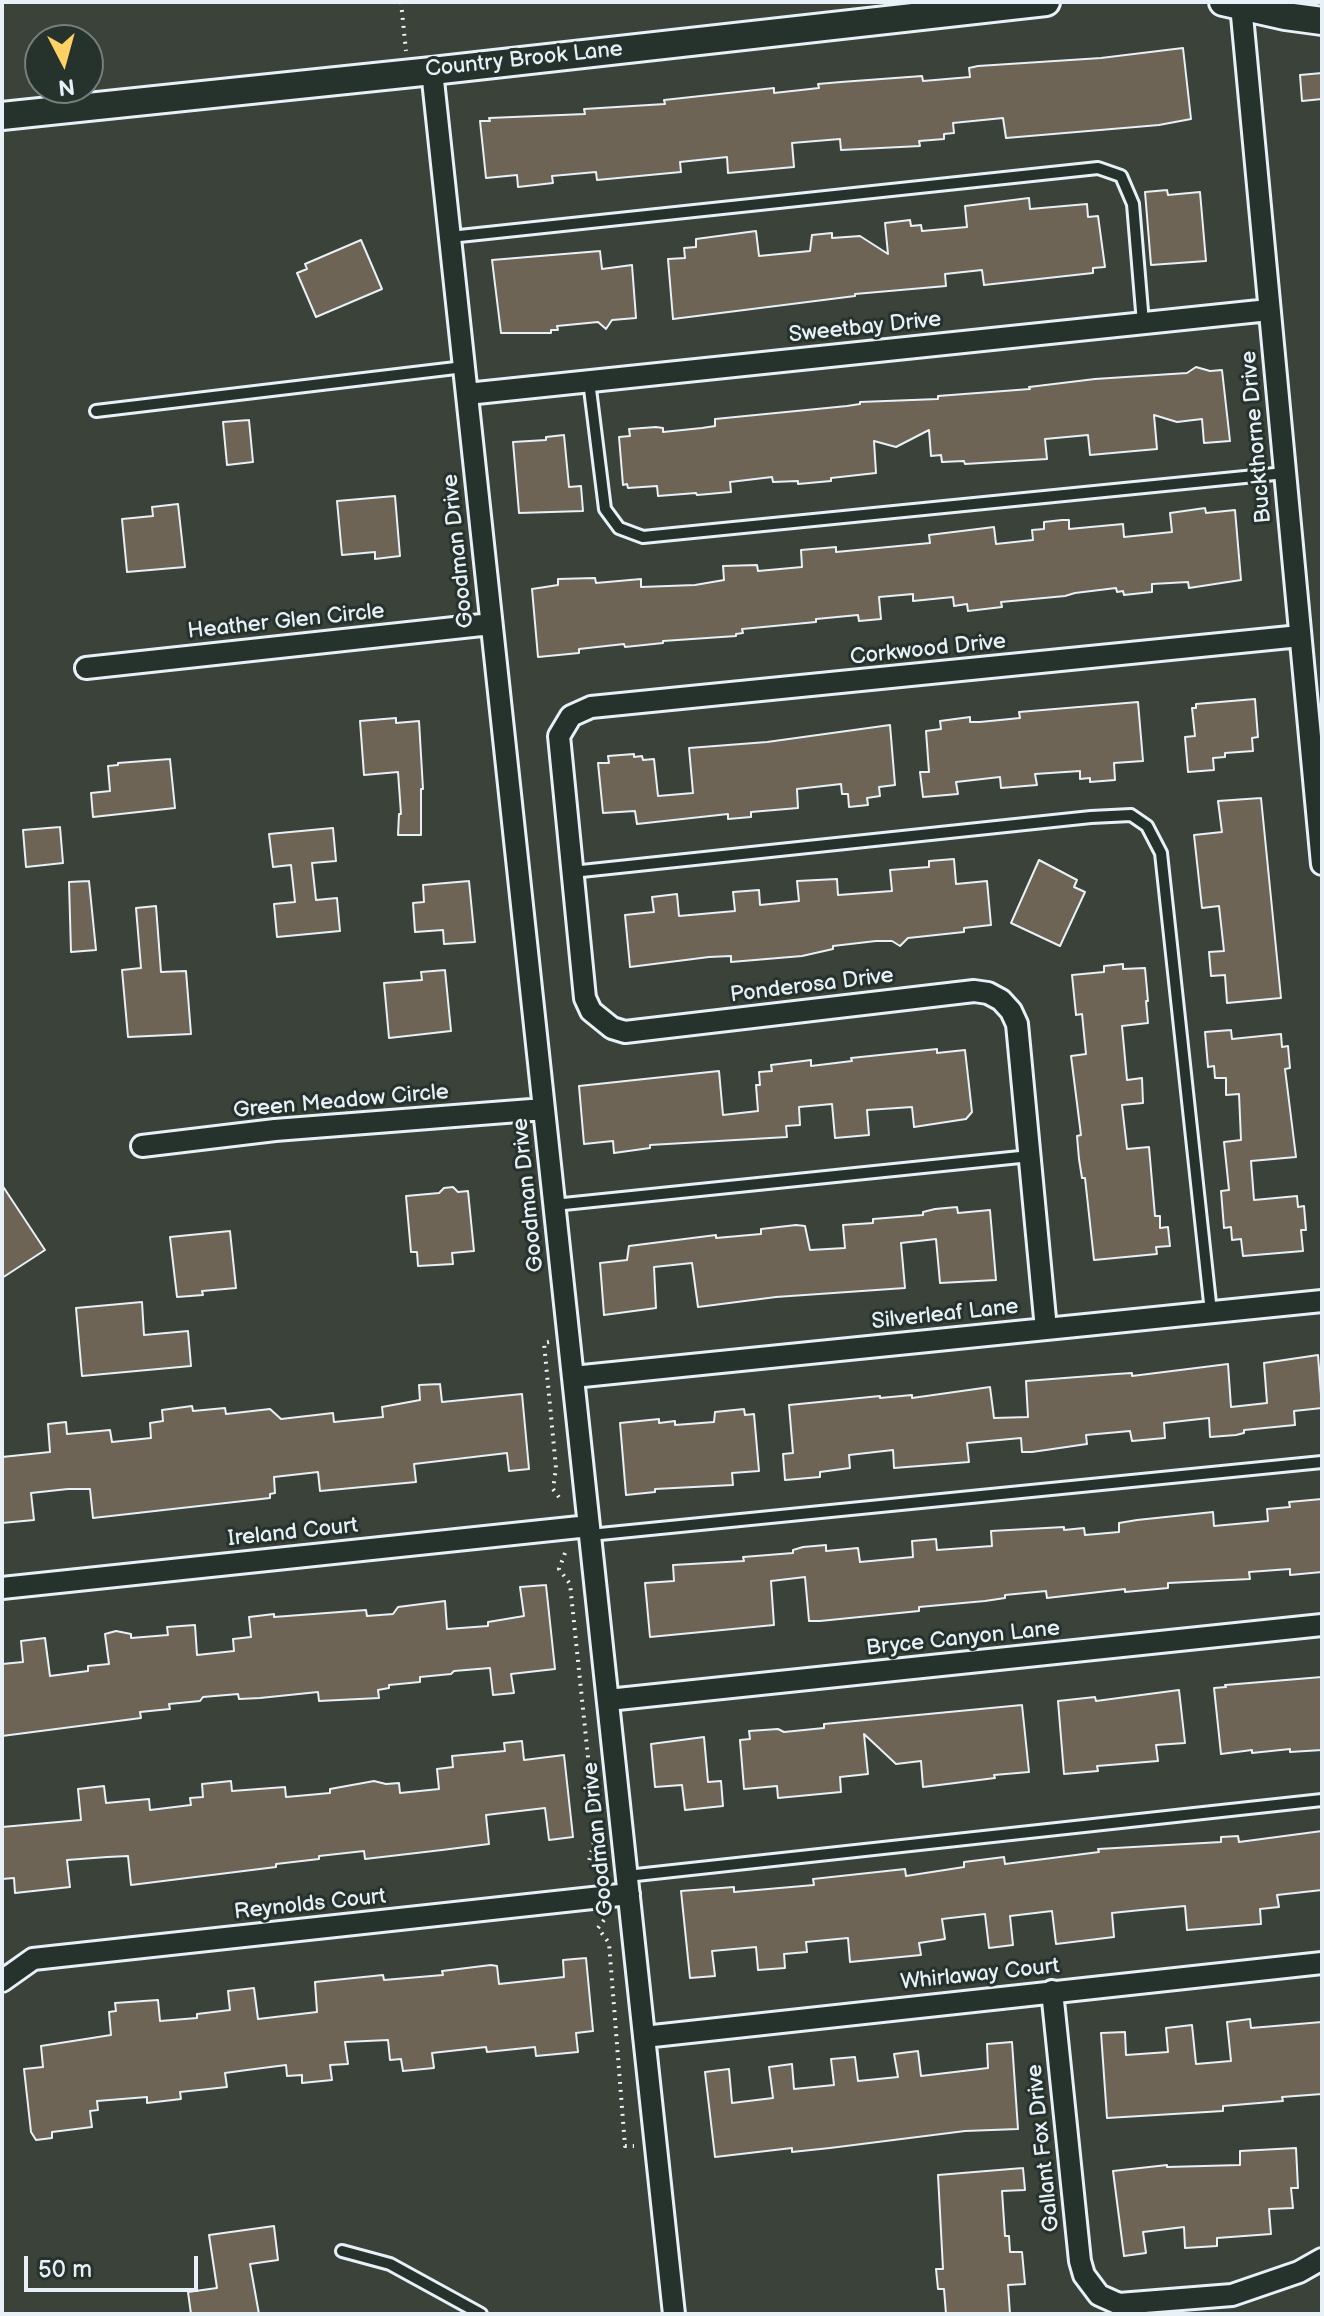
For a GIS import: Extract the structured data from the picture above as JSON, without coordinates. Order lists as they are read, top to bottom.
{
  "streets": {
    "street": [
      "Country Brook Lane",
      "Sweetbay Drive",
      "Buckthorne Drive",
      "Goodman Drive",
      "Heather Glen Circle",
      "Corkwood Drive",
      "Ponderosa Drive",
      "Green Meadow Circle",
      "Silverleaf Lane",
      "Ireland Court",
      "Bryce Canyon Lane",
      "Reynolds Court",
      "Whirlaway Court",
      "Gallant Fox Drive"
    ]
  },
  "crossings": [
    ["Country Brook Lane", "Goodman Drive"],
    ["Sweetbay Drive", "Buckthorne Drive"],
    ["Sweetbay Drive", "Goodman Drive"],
    ["Buckthorne Drive", "Corkwood Drive"],
    ["Goodman Drive", "Heather Glen Circle"],
    ["Goodman Drive", "Green Meadow Circle"],
    ["Goodman Drive", "Silverleaf Lane"],
    ["Goodman Drive", "Ireland Court"],
    ["Goodman Drive", "Bryce Canyon Lane"],
    ["Goodman Drive", "Reynolds Court"],
    ["Goodman Drive", "Whirlaway Court"],
    ["Corkwood Drive", "Ponderosa Drive"],
    ["Ponderosa Drive", "Silverleaf Lane"],
    ["Whirlaway Court", "Gallant Fox Drive"]
  ],
  "scale_bar": "50 m",
  "north": "bottom"
}
